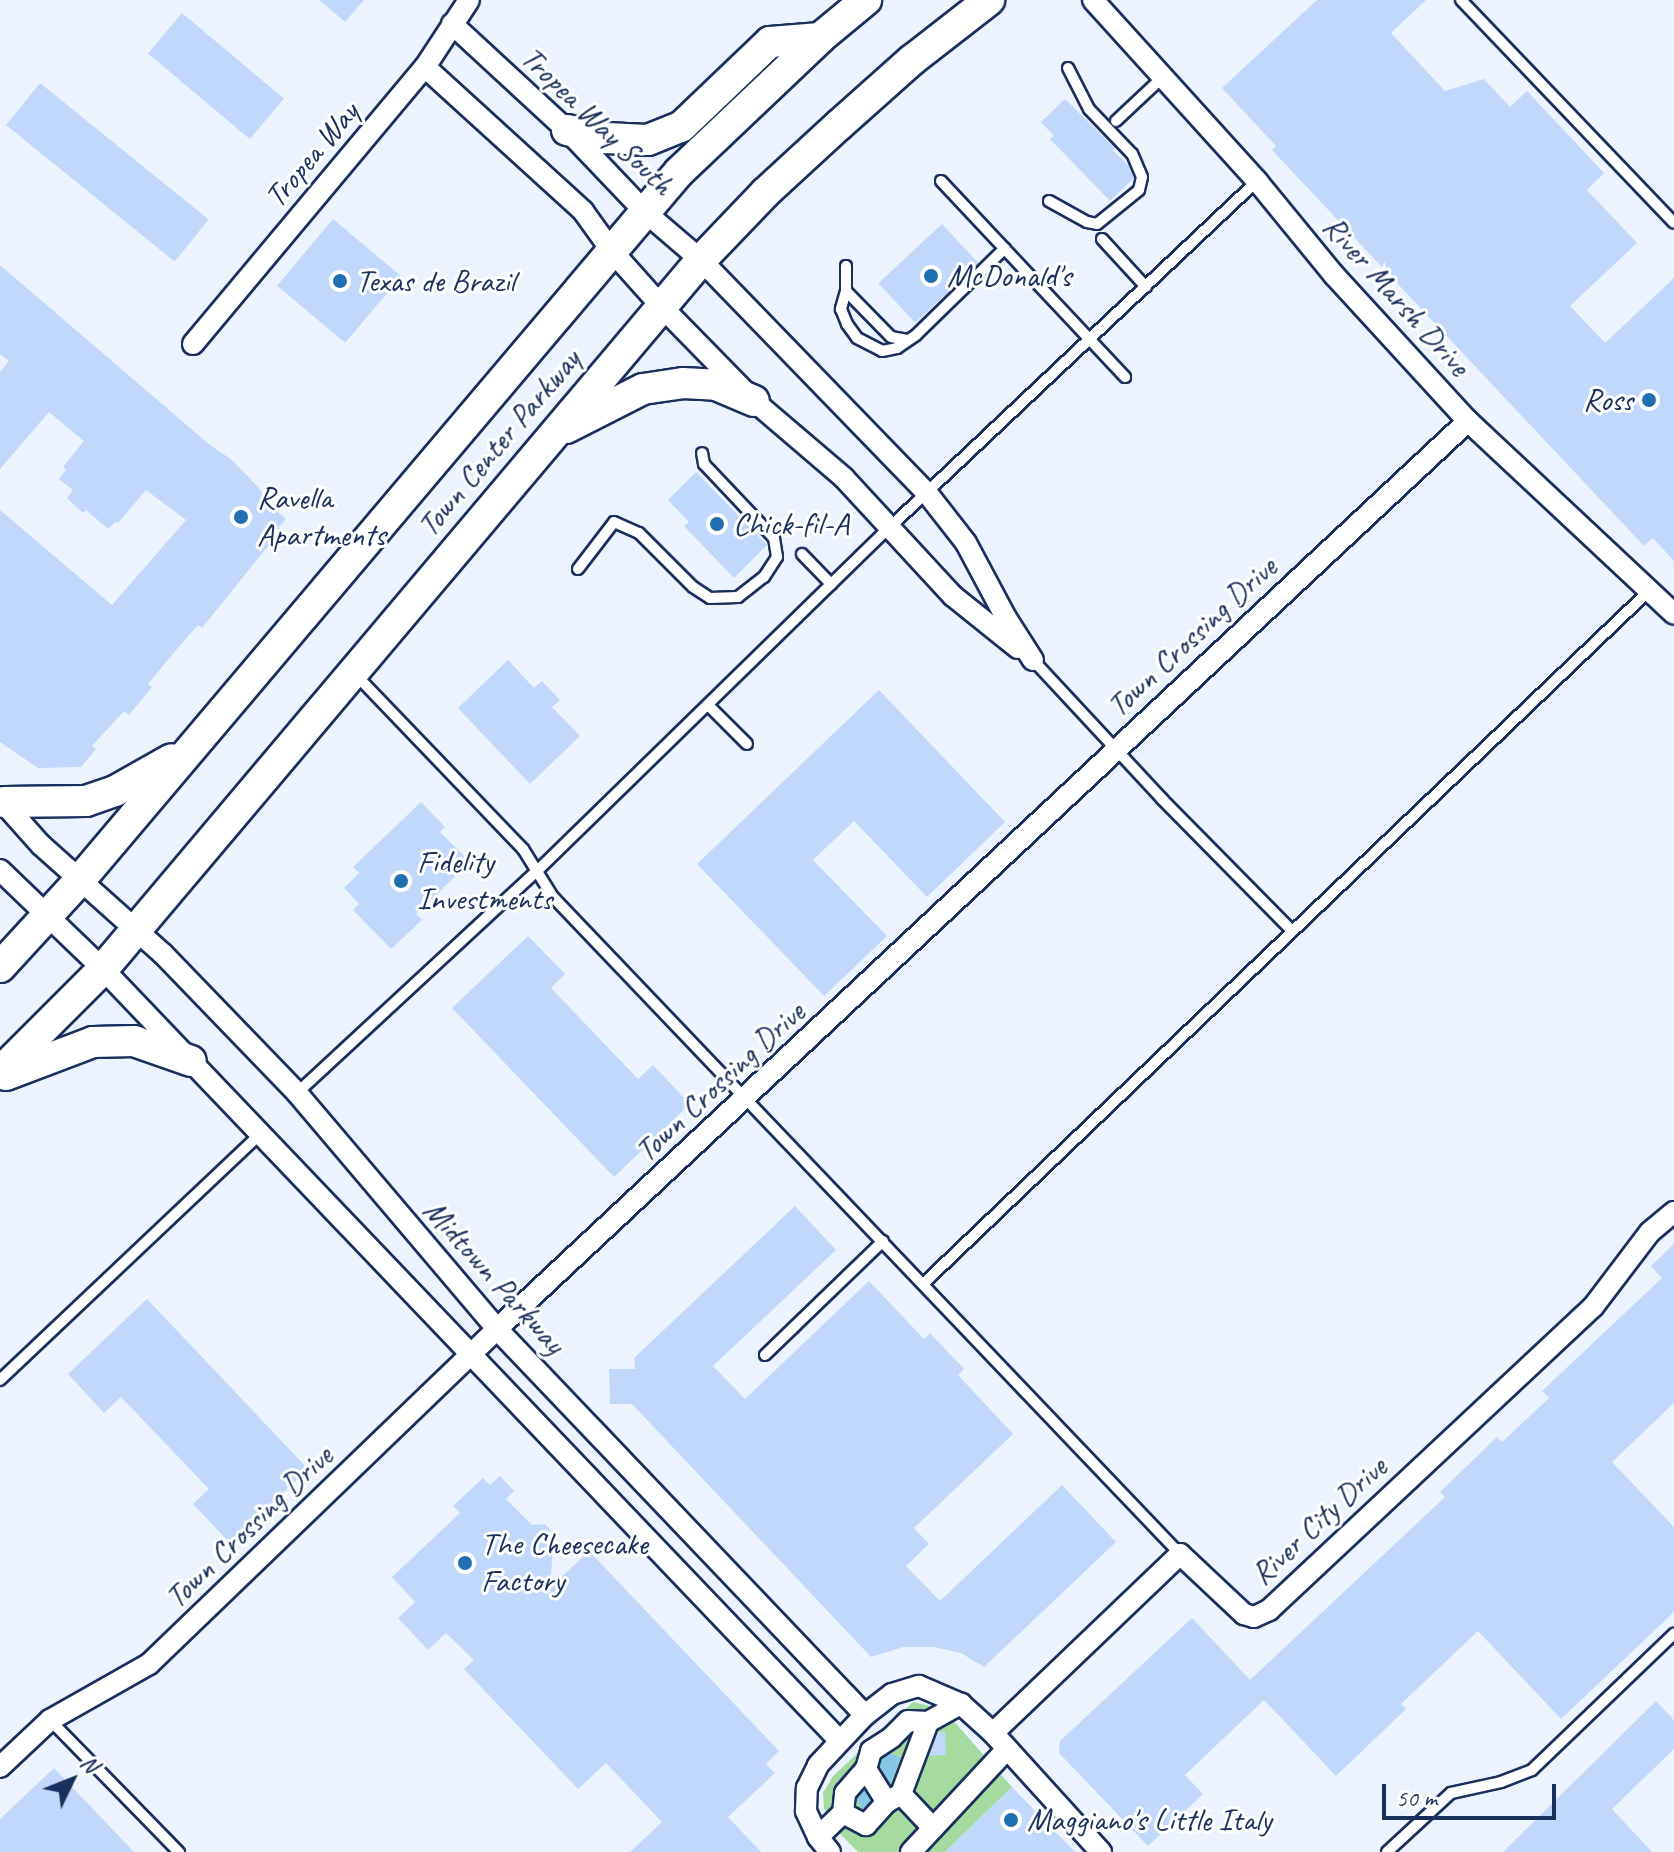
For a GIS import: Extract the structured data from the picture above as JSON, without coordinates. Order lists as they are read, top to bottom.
{
  "streets": {
    "main road": ["Town Center Parkway"],
    "street": [
      "Tropea Way South",
      "Tropea Way",
      "River Marsh Drive",
      "Town Crossing Drive",
      "Midtown Parkway",
      "River City Drive"
    ]
  },
  "crossings": [
    ["Tropea Way South", "Tropea Way"],
    ["Tropea Way South", "Town Center Parkway"],
    ["River Marsh Drive", "Town Crossing Drive"],
    ["Town Center Parkway", "Midtown Parkway"],
    ["Town Crossing Drive", "Midtown Parkway"]
  ],
  "places": [
    "McDonald's",
    "Texas de Brazil",
    "Ross",
    "Ravella Apartments",
    "Chick-fil-A",
    "Fidelity Investments",
    "The Cheesecake Factory",
    "Maggiano's Little Italy"
  ],
  "scale_bar": "50 m",
  "north": "top right"
}
